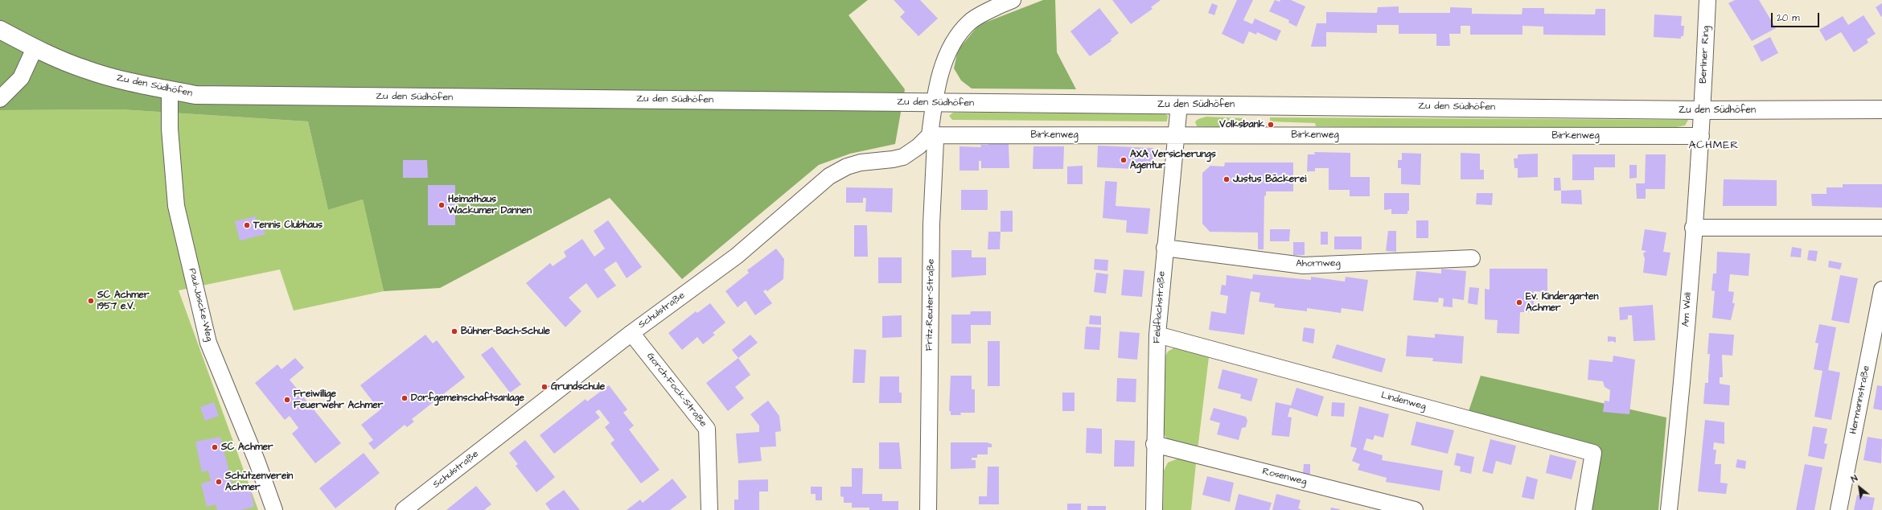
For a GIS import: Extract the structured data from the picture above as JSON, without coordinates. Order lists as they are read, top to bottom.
{
  "streets": {
    "street": [
      "Berliner Ring",
      "Zu den Südhöfen",
      "Birkenweg",
      "Ahornweg",
      "Paul-Jascke-Weg",
      "Fritz-Reuter-Straße",
      "Feldflachstraße",
      "Am Wall",
      "Schulstraße",
      "Gorch-Fock-Straße",
      "Hermannstraße",
      "Lindenweg",
      "Rosenweg"
    ]
  },
  "crossings": [
    ["Berliner Ring", "Zu den Südhöfen"],
    ["Berliner Ring", "Am Wall"],
    ["Zu den Südhöfen", "Paul-Jascke-Weg"],
    ["Zu den Südhöfen", "Fritz-Reuter-Straße"],
    ["Zu den Südhöfen", "Feldflachstraße"],
    ["Zu den Südhöfen", "Am Wall"],
    ["Birkenweg", "Fritz-Reuter-Straße"],
    ["Birkenweg", "Feldflachstraße"],
    ["Birkenweg", "Am Wall"],
    ["Birkenweg", "Schulstraße"],
    ["Ahornweg", "Feldflachstraße"],
    ["Fritz-Reuter-Straße", "Schulstraße"],
    ["Feldflachstraße", "Lindenweg"],
    ["Feldflachstraße", "Rosenweg"],
    ["Schulstraße", "Gorch-Fock-Straße"]
  ],
  "districts": ["ACHMER"],
  "places": [
    "Volksbank",
    "AXA Versicherungs Agentur",
    "Justus Bäckerei",
    "Heimathaus Wackumer Dannen",
    "Tennis Clubhaus",
    "SC Achmer 1957 e.V.",
    "Ev. Kindergarten Achmer",
    "Bühner-Bach-Schule",
    "Grundschule",
    "Dorfgemeinschaftsanlage",
    "Freiwillige Feuerwehr Achmer",
    "SC Achmer",
    "Schützenverein Achmer"
  ],
  "scale_bar": "20 m",
  "north": "top left"
}
